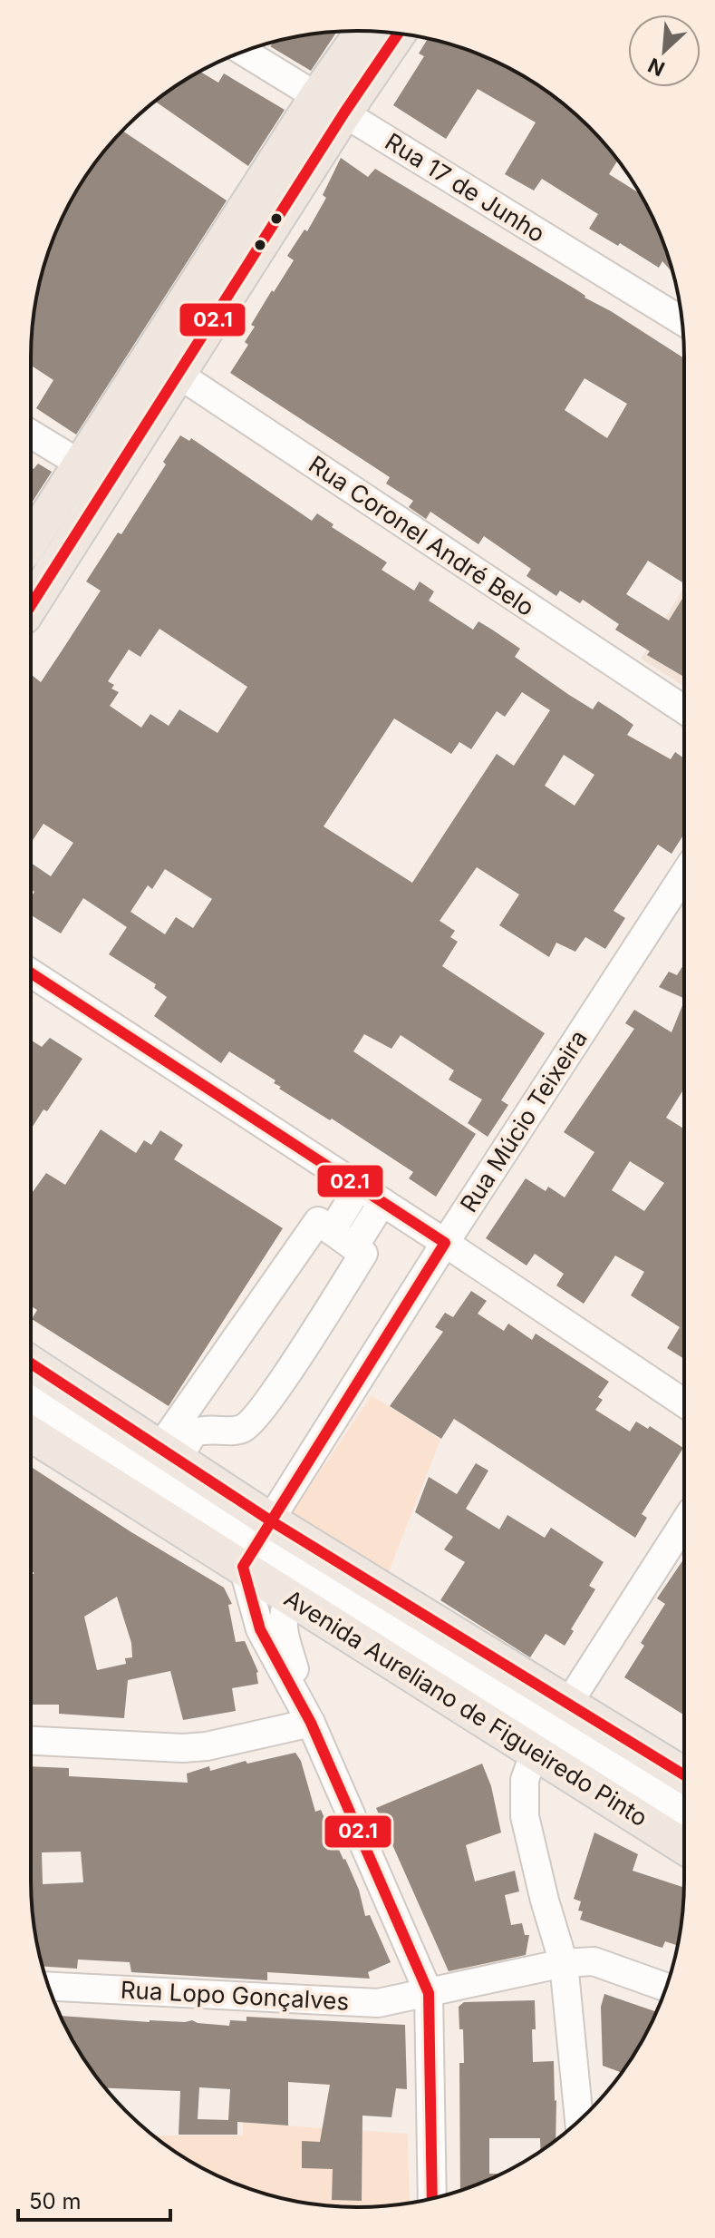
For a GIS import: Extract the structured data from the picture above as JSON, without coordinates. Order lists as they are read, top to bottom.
{
  "streets": {
    "main road": ["Avenida Aureliano de Figueiredo Pinto"],
    "street": [
      "Rua 17 de Junho",
      "Rua Coronel André Belo",
      "Rua Múcio Teixeira",
      "Rua Lopo Gonçalves"
    ]
  },
  "crossings": [
    ["Rua Múcio Teixeira", "Avenida Aureliano de Figueiredo Pinto"]
  ],
  "lines": ["transit line 02.1"],
  "scale_bar": "50 m",
  "north": "bottom left"
}
